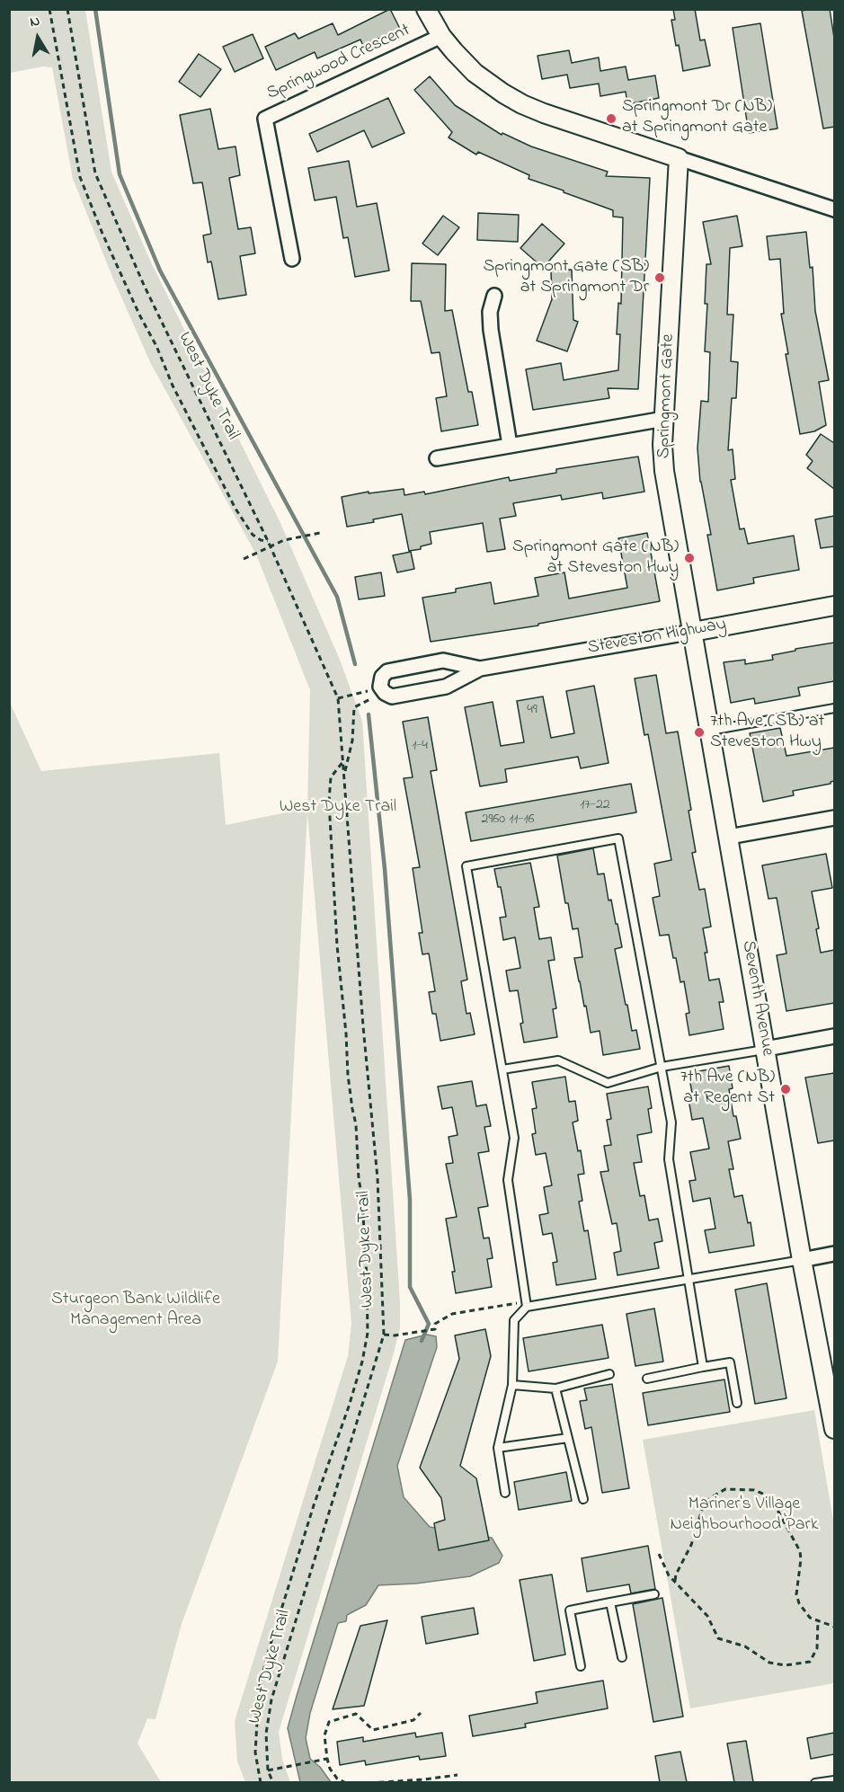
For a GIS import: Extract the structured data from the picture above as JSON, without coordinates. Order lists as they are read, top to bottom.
{
  "streets": {
    "street": [
      "Springwood Crescent",
      "Springmont Gate",
      "Steveston Highway",
      "Seventh Avenue"
    ],
    "path": ["West Dyke Trail"]
  },
  "crossings": [
    ["Springmont Gate", "Steveston Highway"],
    ["Springmont Gate", "Seventh Avenue"],
    ["Steveston Highway", "Seventh Avenue"]
  ],
  "parks": ["West Dyke Trail", "Sturgeon Bank Wildlife Management Area", "Mariner's Village Neighbourhood Park"],
  "places": [
    "Springmont Dr (NB) at Springmont Gate",
    "Springmont Gate (SB) at Springmont Dr",
    "Springmont Gate (NB) at Steveston Hwy",
    "7th Ave (SB) at Steveston Hwy",
    "7th Ave (NB) at Regent St"
  ],
  "house_numbers": [
    "49",
    "1-4",
    "17-22",
    "2960 11-16"
  ],
  "north": "top"
}
